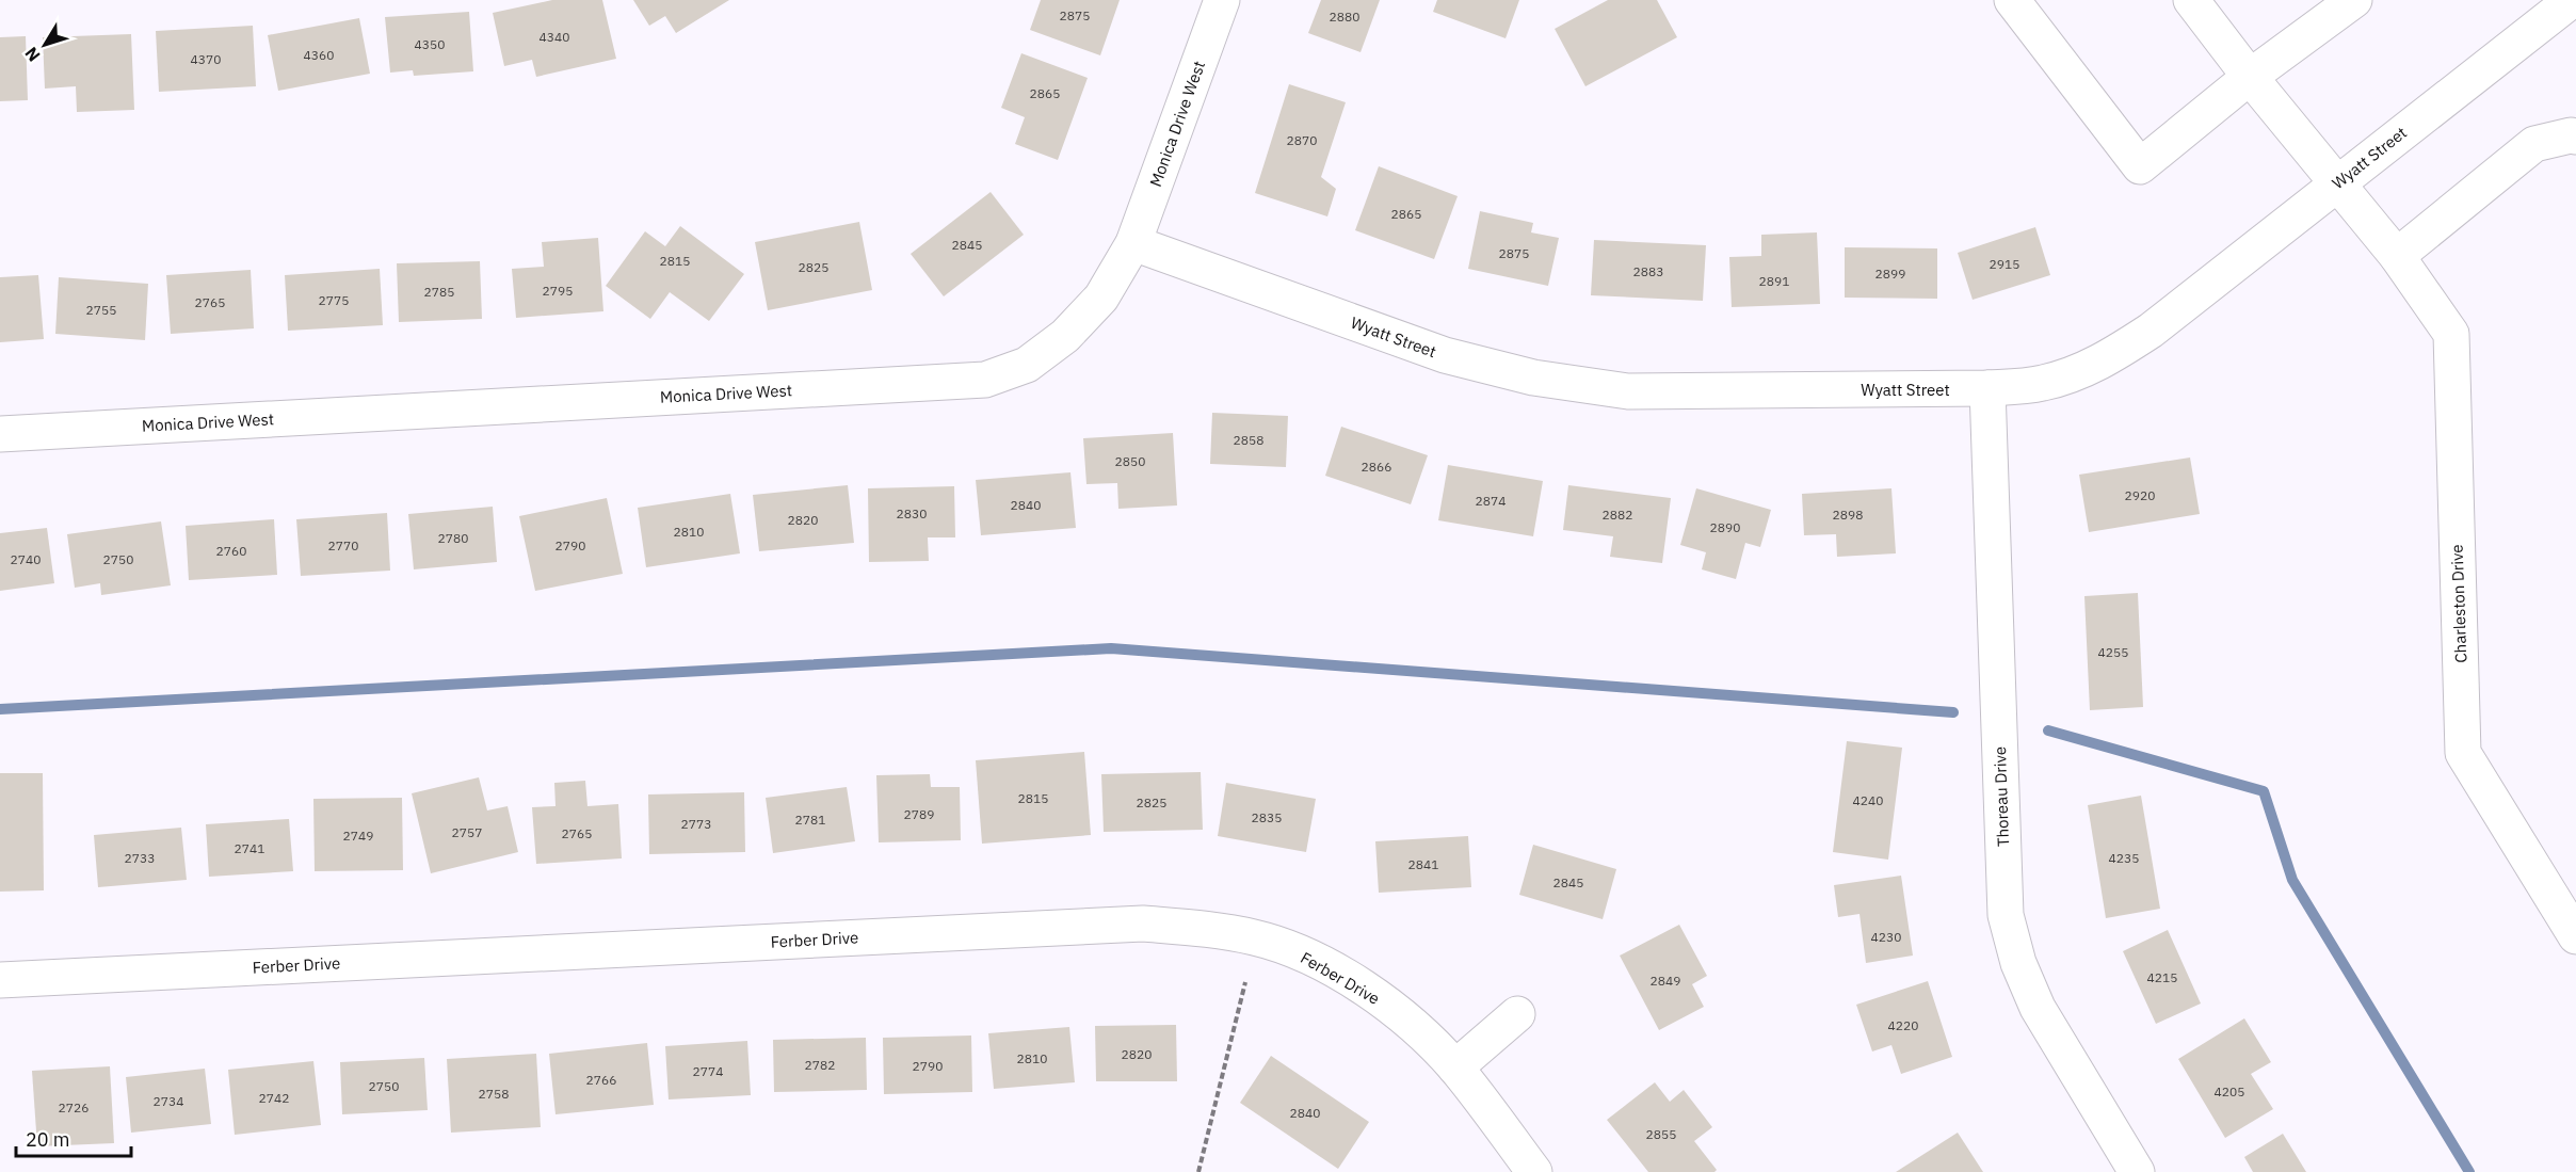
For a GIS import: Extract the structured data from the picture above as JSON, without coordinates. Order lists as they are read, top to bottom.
{
  "streets": {
    "street": [
      "Monica Drive West",
      "Wyatt Street",
      "Charleston Drive",
      "Thoreau Drive",
      "Ferber Drive"
    ]
  },
  "crossings": [
    ["Monica Drive West", "Wyatt Street"],
    ["Wyatt Street", "Charleston Drive"],
    ["Wyatt Street", "Thoreau Drive"]
  ],
  "house_numbers": [
    "2875",
    "2880",
    "4340",
    "4350",
    "4360",
    "4370",
    "2865",
    "2870",
    "2865",
    "2845",
    "2875",
    "2815",
    "2915",
    "2825",
    "2883",
    "2899",
    "2891",
    "2795",
    "2785",
    "2775",
    "2765",
    "2755",
    "2858",
    "2850",
    "2866",
    "2920",
    "2874",
    "2840",
    "2830",
    "2882",
    "2898",
    "2820",
    "2890",
    "2810",
    "2780",
    "2770",
    "2790",
    "2760",
    "2740",
    "2750",
    "4255",
    "2815",
    "4240",
    "2825",
    "2789",
    "2835",
    "2781",
    "2773",
    "2757",
    "2765",
    "2749",
    "2741",
    "2733",
    "4235",
    "2841",
    "2845",
    "4230",
    "4215",
    "2849",
    "4220",
    "2820",
    "2810",
    "2782",
    "2790",
    "2774",
    "2766",
    "2750",
    "4205",
    "2758",
    "2742",
    "2734",
    "2726",
    "2840",
    "2855"
  ],
  "scale_bar": "20 m",
  "north": "bottom left"
}
